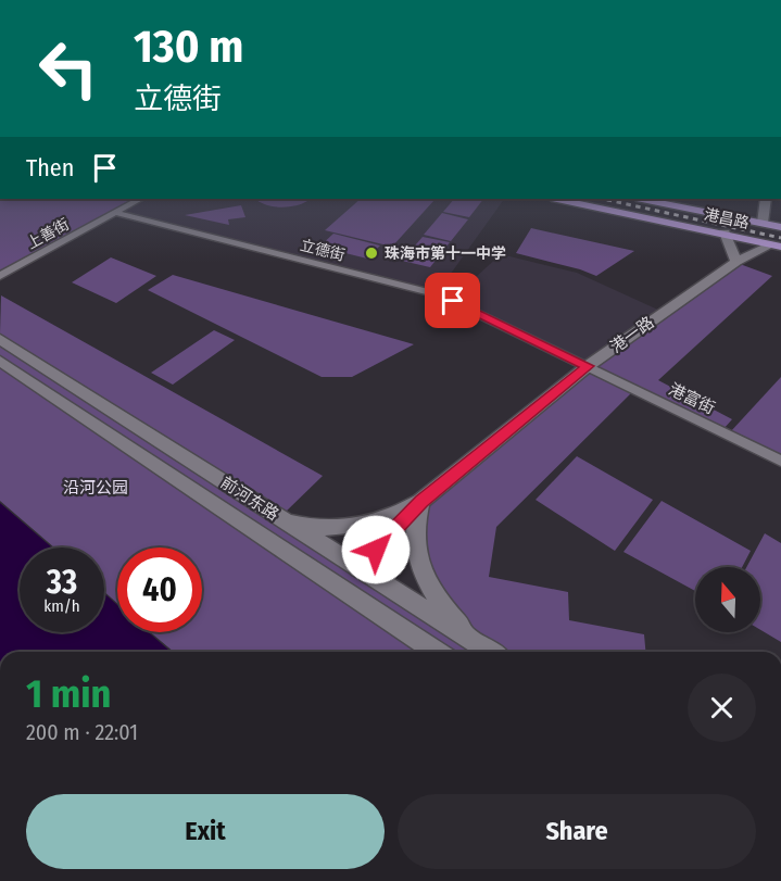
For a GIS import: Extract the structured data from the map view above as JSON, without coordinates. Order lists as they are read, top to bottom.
{
  "streets": {
    "main road": ["港昌路", "港一路", "前河东路"],
    "street": ["上善街", "立德街", "港富街"]
  },
  "crossings": [
    ["港昌路", "港一路"],
    ["上善街", "立德街"],
    ["立德街", "港一路"],
    ["立德街", "港富街"],
    ["港一路", "港富街"],
    ["港一路", "前河东路"]
  ],
  "parks": ["沿河公园"],
  "places": ["珠海市第十一中学"],
  "north": "top",
  "page": {
    "turn": ["130 m", "立德街"],
    "then": "Then",
    "speed": "33 km/h",
    "limit": "40",
    "heading": ["1 min", "200 m · 22:01"],
    "buttons": ["Exit", "Share"]
  }
}
